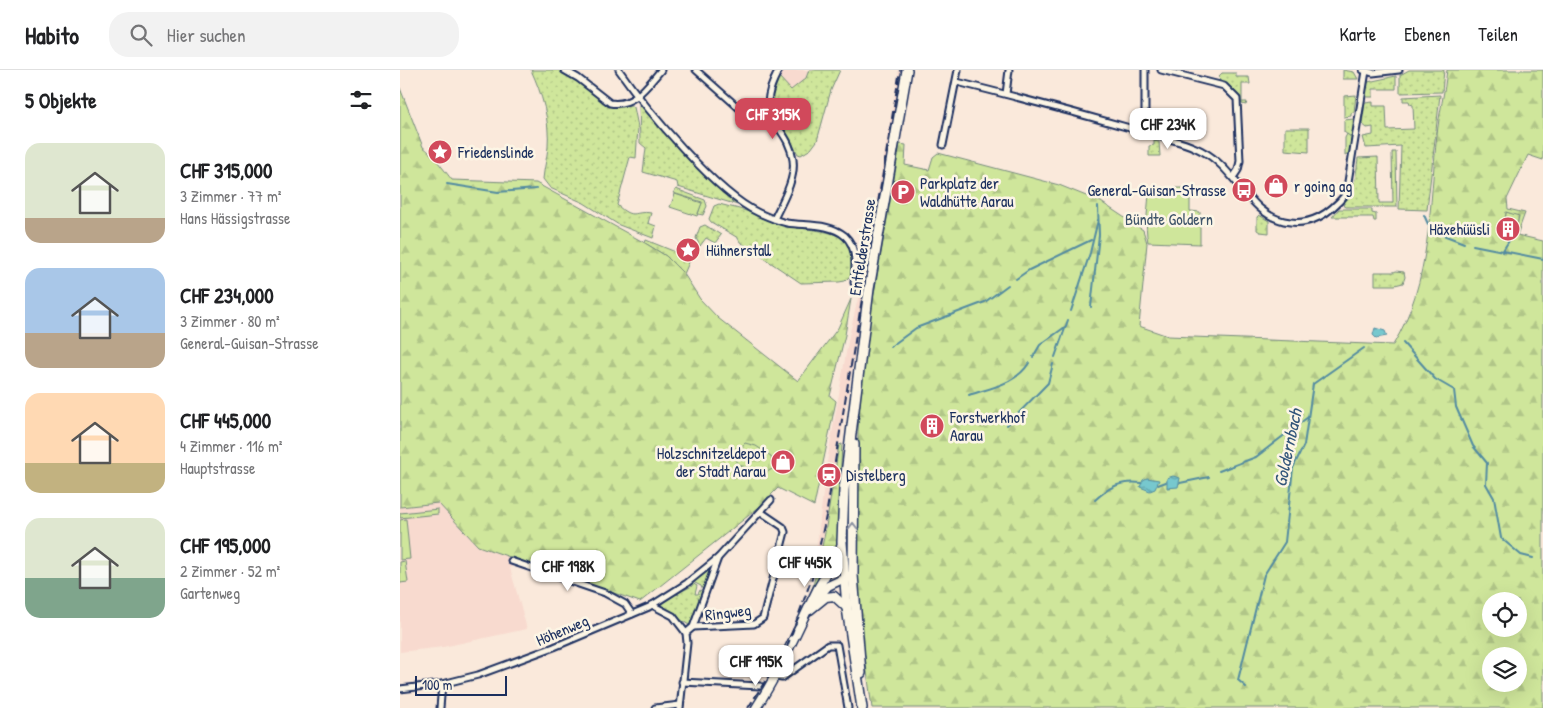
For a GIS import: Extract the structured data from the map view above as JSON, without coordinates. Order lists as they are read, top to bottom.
{
  "streets": {
    "main road": ["Entfelderstrasse"],
    "street": ["Ringweg", "Höhenweg"]
  },
  "crossings": [
    ["Ringweg", "Höhenweg"]
  ],
  "water": ["Goldernbach"],
  "parks": ["Bündte Goldern"],
  "places": {
    "place": ["Friedenslinde", "Hühnerstall"],
    "shop": ["r going ag", "Holzschnitzeldepot der Stadt Aarau"],
    "bus stop": ["General-Guisan-Strasse"],
    "parking": ["Parkplatz der Waldhütte Aarau"],
    "building": ["Häxehüüsli", "Forstwerkhof Aarau"],
    "station": ["Distelberg"]
  },
  "scale_bar": "100 m",
  "page": {
    "header": "Habito",
    "search": "Hier suchen",
    "nav": ["Karte", "Ebenen", "Teilen"],
    "heading": "5 Objekte",
    "price": [
      "CHF 315K",
      "CHF 234K",
      "CHF 445K",
      "CHF 198K",
      "CHF 195K"
    ],
    "list": [
      {
        "name": "CHF 315,000",
        "note": "3 Zimmer · 77 m² · Hans Hässigstrasse"
      },
      {
        "name": "CHF 234,000",
        "note": "3 Zimmer · 80 m² · General-Guisan-Strasse"
      },
      {
        "name": "CHF 445,000",
        "note": "4 Zimmer · 116 m² · Hauptstrasse"
      },
      {
        "name": "CHF 195,000",
        "note": "2 Zimmer · 52 m² · Gartenweg"
      }
    ],
    "scale": "100 m"
  }
}
